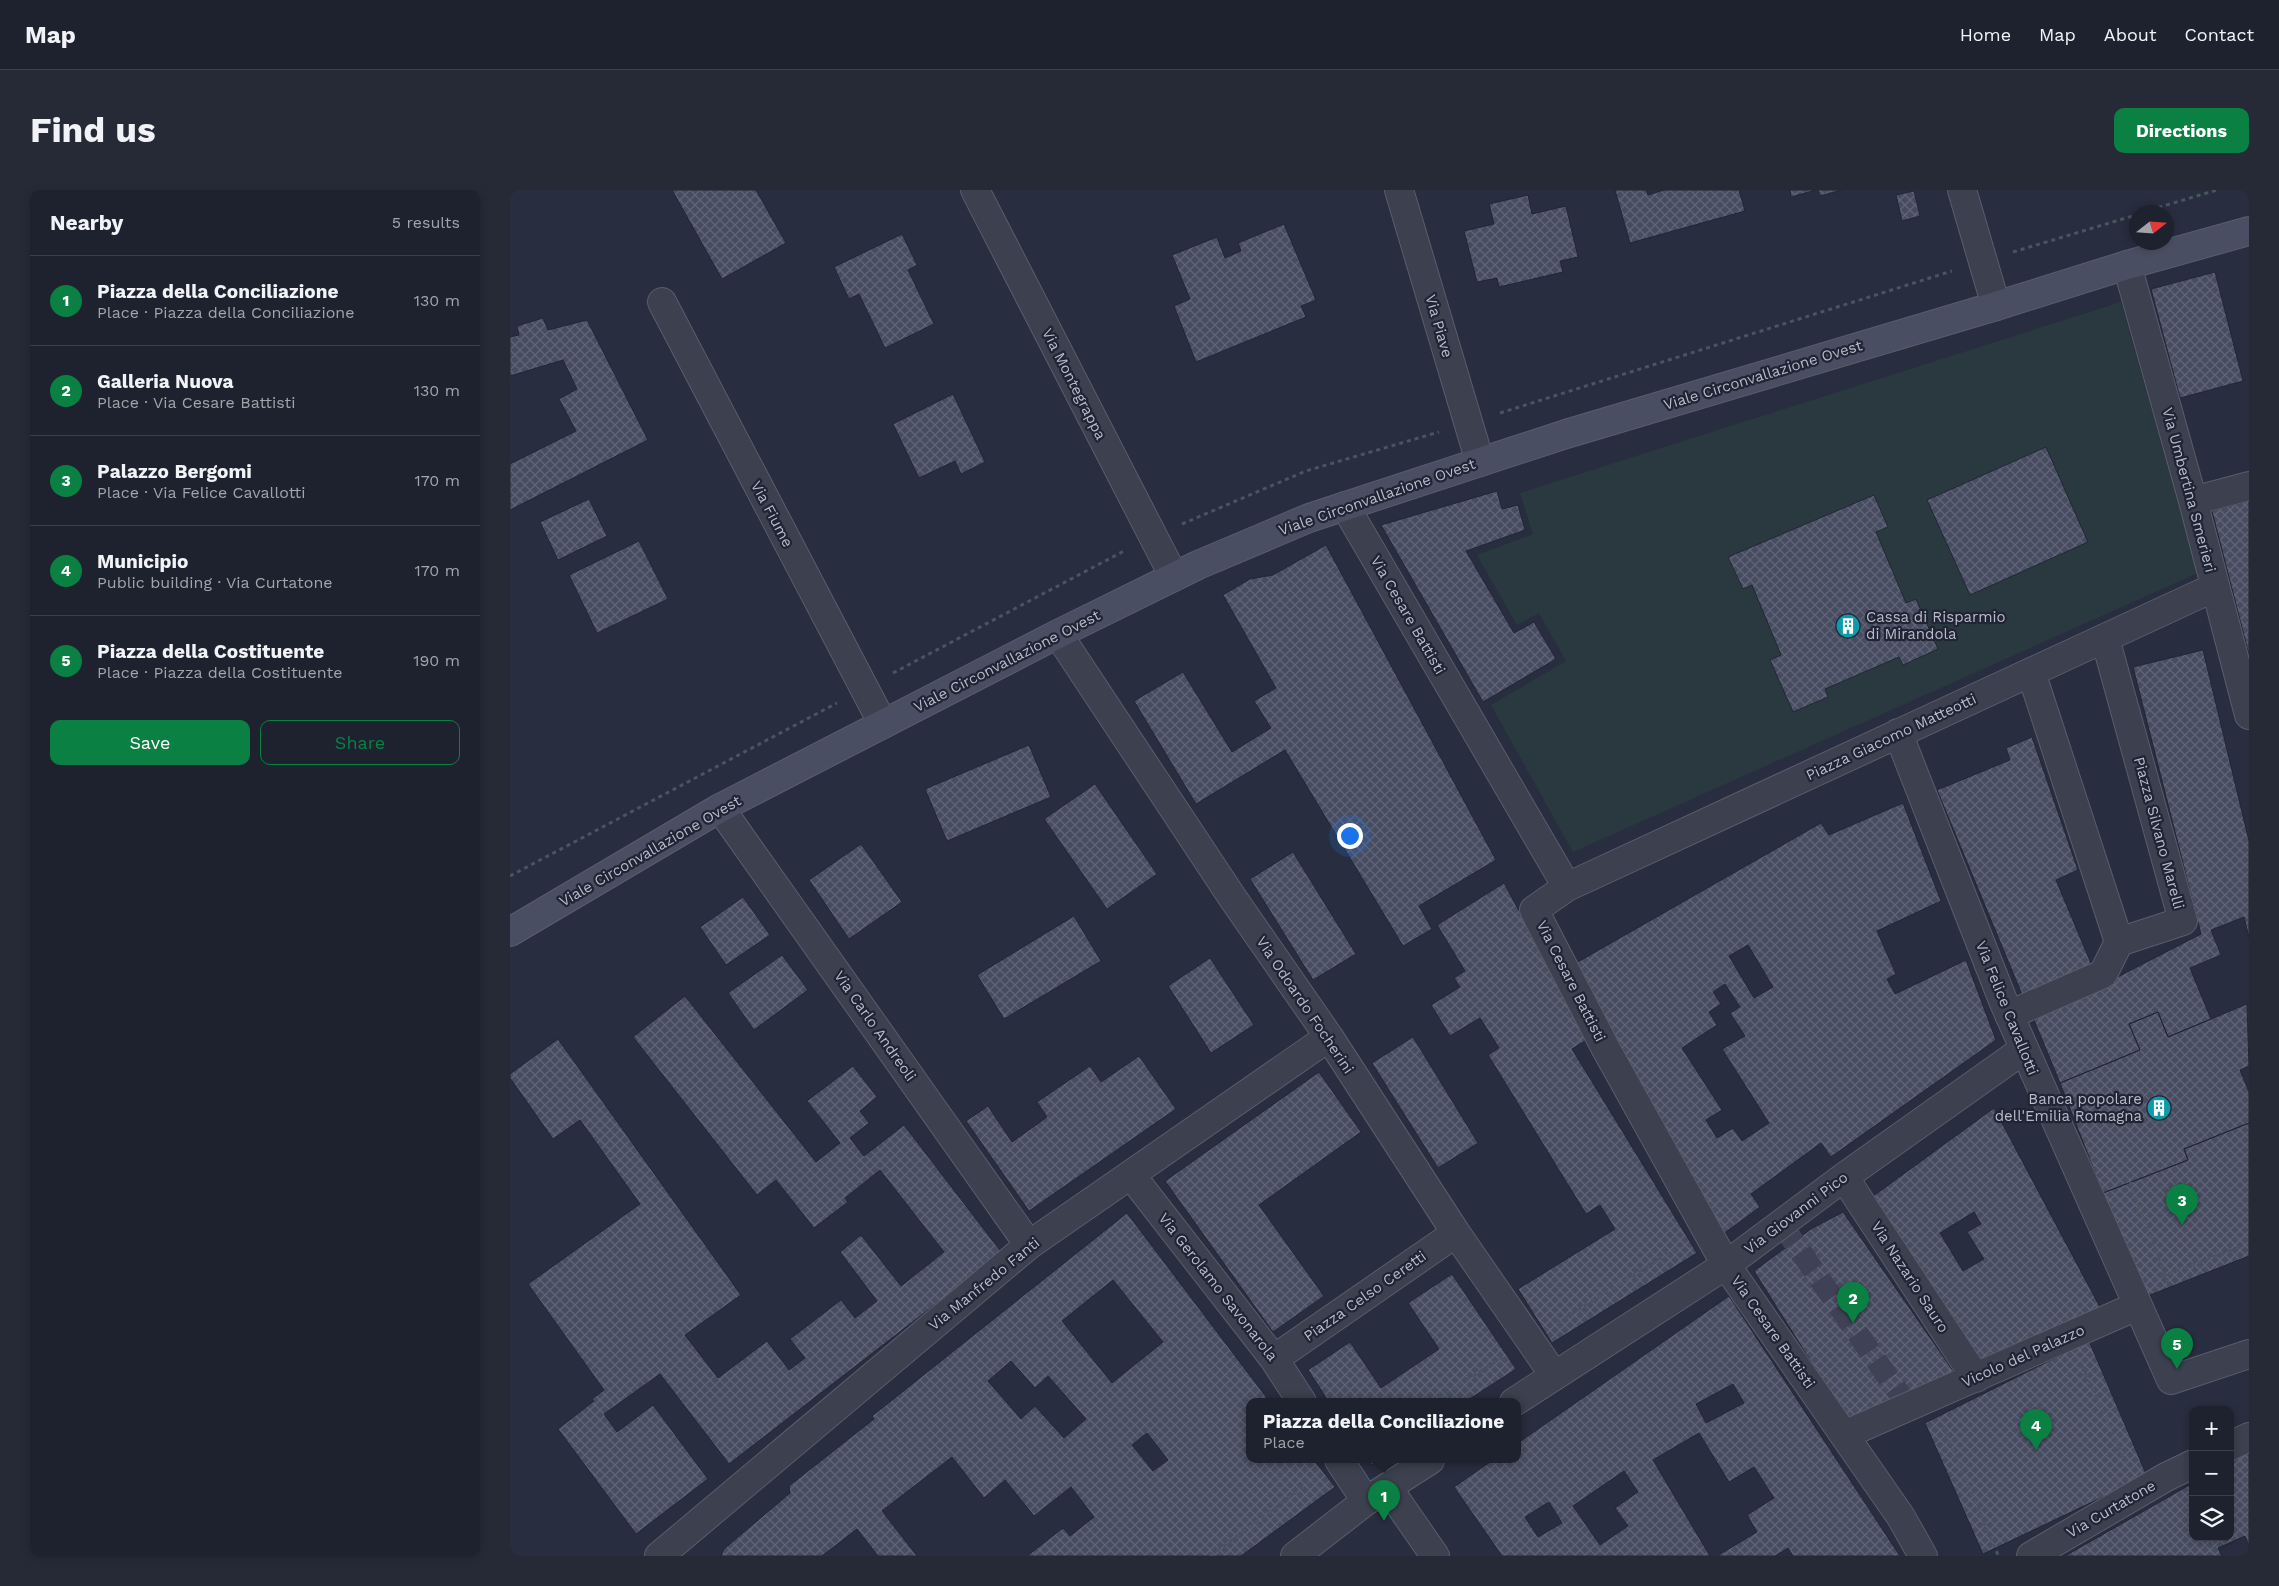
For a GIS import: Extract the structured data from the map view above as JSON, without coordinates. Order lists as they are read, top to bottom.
{
  "streets": {
    "main road": ["Viale Circonvallazione Ovest"],
    "street": [
      "Via Piave",
      "Via Montegrappa",
      "Via Umbertina Smerieri",
      "Via Fiume",
      "Via Cesare Battisti",
      "Piazza Giacomo Matteotti",
      "Piazza Silvano Marelli",
      "Via Odoardo Focherini",
      "Via Felice Cavallotti",
      "Via Carlo Andreoli",
      "Via Giovanni Pico",
      "Via Nazario Sauro",
      "Via Manfredo Fanti",
      "Via Gerolamo Savonarola",
      "Piazza Celso Ceretti",
      "Vicolo del Palazzo",
      "Via Curtatone"
    ]
  },
  "crossings": [
    ["Via Piave", "Viale Circonvallazione Ovest"],
    ["Viale Circonvallazione Ovest", "Via Montegrappa"],
    ["Viale Circonvallazione Ovest", "Via Umbertina Smerieri"],
    ["Viale Circonvallazione Ovest", "Via Fiume"],
    ["Viale Circonvallazione Ovest", "Via Cesare Battisti"],
    ["Viale Circonvallazione Ovest", "Via Odoardo Focherini"],
    ["Viale Circonvallazione Ovest", "Via Carlo Andreoli"],
    ["Via Umbertina Smerieri", "Piazza Giacomo Matteotti"],
    ["Via Cesare Battisti", "Piazza Giacomo Matteotti"],
    ["Via Cesare Battisti", "Via Giovanni Pico"],
    ["Via Cesare Battisti", "Vicolo del Palazzo"],
    ["Piazza Giacomo Matteotti", "Piazza Silvano Marelli"],
    ["Piazza Giacomo Matteotti", "Via Felice Cavallotti"],
    ["Via Odoardo Focherini", "Via Giovanni Pico"],
    ["Via Odoardo Focherini", "Via Manfredo Fanti"],
    ["Via Odoardo Focherini", "Piazza Celso Ceretti"],
    ["Via Felice Cavallotti", "Via Giovanni Pico"],
    ["Via Felice Cavallotti", "Vicolo del Palazzo"],
    ["Via Carlo Andreoli", "Via Manfredo Fanti"],
    ["Via Giovanni Pico", "Via Nazario Sauro"],
    ["Via Nazario Sauro", "Vicolo del Palazzo"],
    ["Via Manfredo Fanti", "Via Gerolamo Savonarola"],
    ["Via Gerolamo Savonarola", "Piazza Celso Ceretti"]
  ],
  "places": {
    "building": ["Cassa di Risparmio di Mirandola", "Banca popolare dell'Emilia Romagna"]
  },
  "north": "right",
  "page": {
    "header": "Map",
    "nav": [
      "Home",
      "Map",
      "About",
      "Contact"
    ],
    "buttons": [
      "Directions",
      ["Save", "Share"]
    ],
    "title": "Find us",
    "heading": ["Nearby", "5 results"],
    "list": [
      {
        "mark": "1",
        "name": "Piazza della Conciliazione",
        "note": "Place · Piazza della Conciliazione",
        "value": "130 m"
      },
      {
        "mark": "2",
        "name": "Galleria Nuova",
        "note": "Place · Via Cesare Battisti",
        "value": "130 m"
      },
      {
        "mark": "3",
        "name": "Palazzo Bergomi",
        "note": "Place · Via Felice Cavallotti",
        "value": "170 m"
      },
      {
        "mark": "4",
        "name": "Municipio",
        "note": "Public building · Via Curtatone",
        "value": "170 m"
      },
      {
        "mark": "5",
        "name": "Piazza della Costituente",
        "note": "Place · Piazza della Costituente",
        "value": "190 m"
      }
    ],
    "pins": [
      "3",
      "2",
      "5",
      "4",
      "1"
    ],
    "popup": ["Piazza della Conciliazione", "Place"],
    "map_buttons": ["+", "−"]
  }
}
